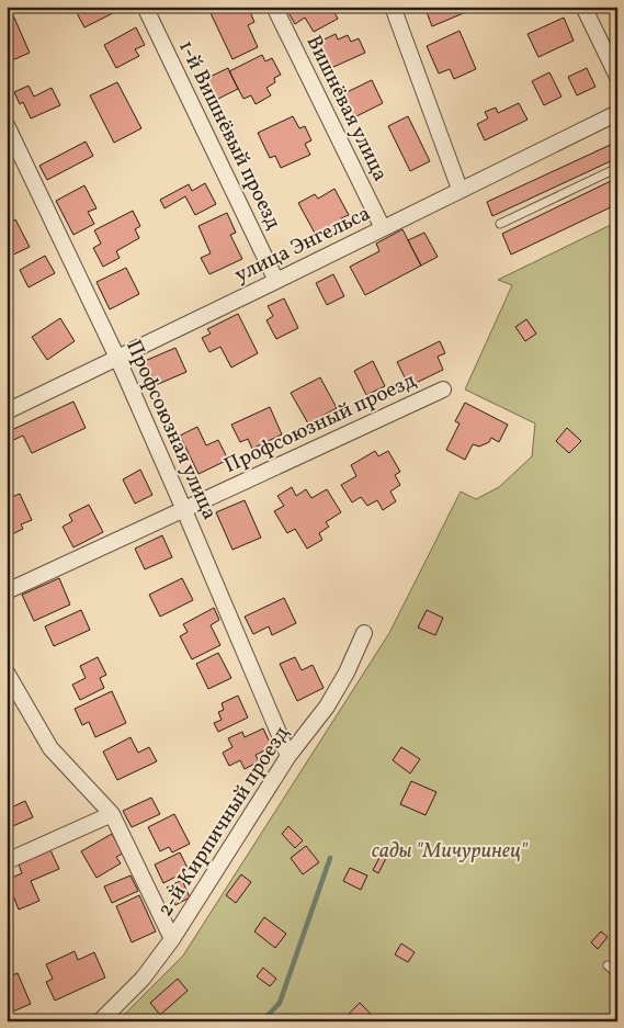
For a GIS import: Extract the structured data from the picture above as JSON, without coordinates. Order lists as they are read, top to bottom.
{
  "streets": {
    "street": [
      "Вишнёвая улица",
      "1-й Вишнёвый проезд",
      "улица Энгельса",
      "Профсоюзный проезд",
      "Профсоюзная улица",
      "2-й Кирпичный проезд"
    ]
  },
  "crossings": [
    ["Вишнёвая улица", "улица Энгельса"],
    ["1-й Вишнёвый проезд", "улица Энгельса"],
    ["улица Энгельса", "Профсоюзная улица"],
    ["Профсоюзный проезд", "Профсоюзная улица"],
    ["Профсоюзная улица", "2-й Кирпичный проезд"]
  ],
  "parks": ["сады \"Мичуринец\""]
}
